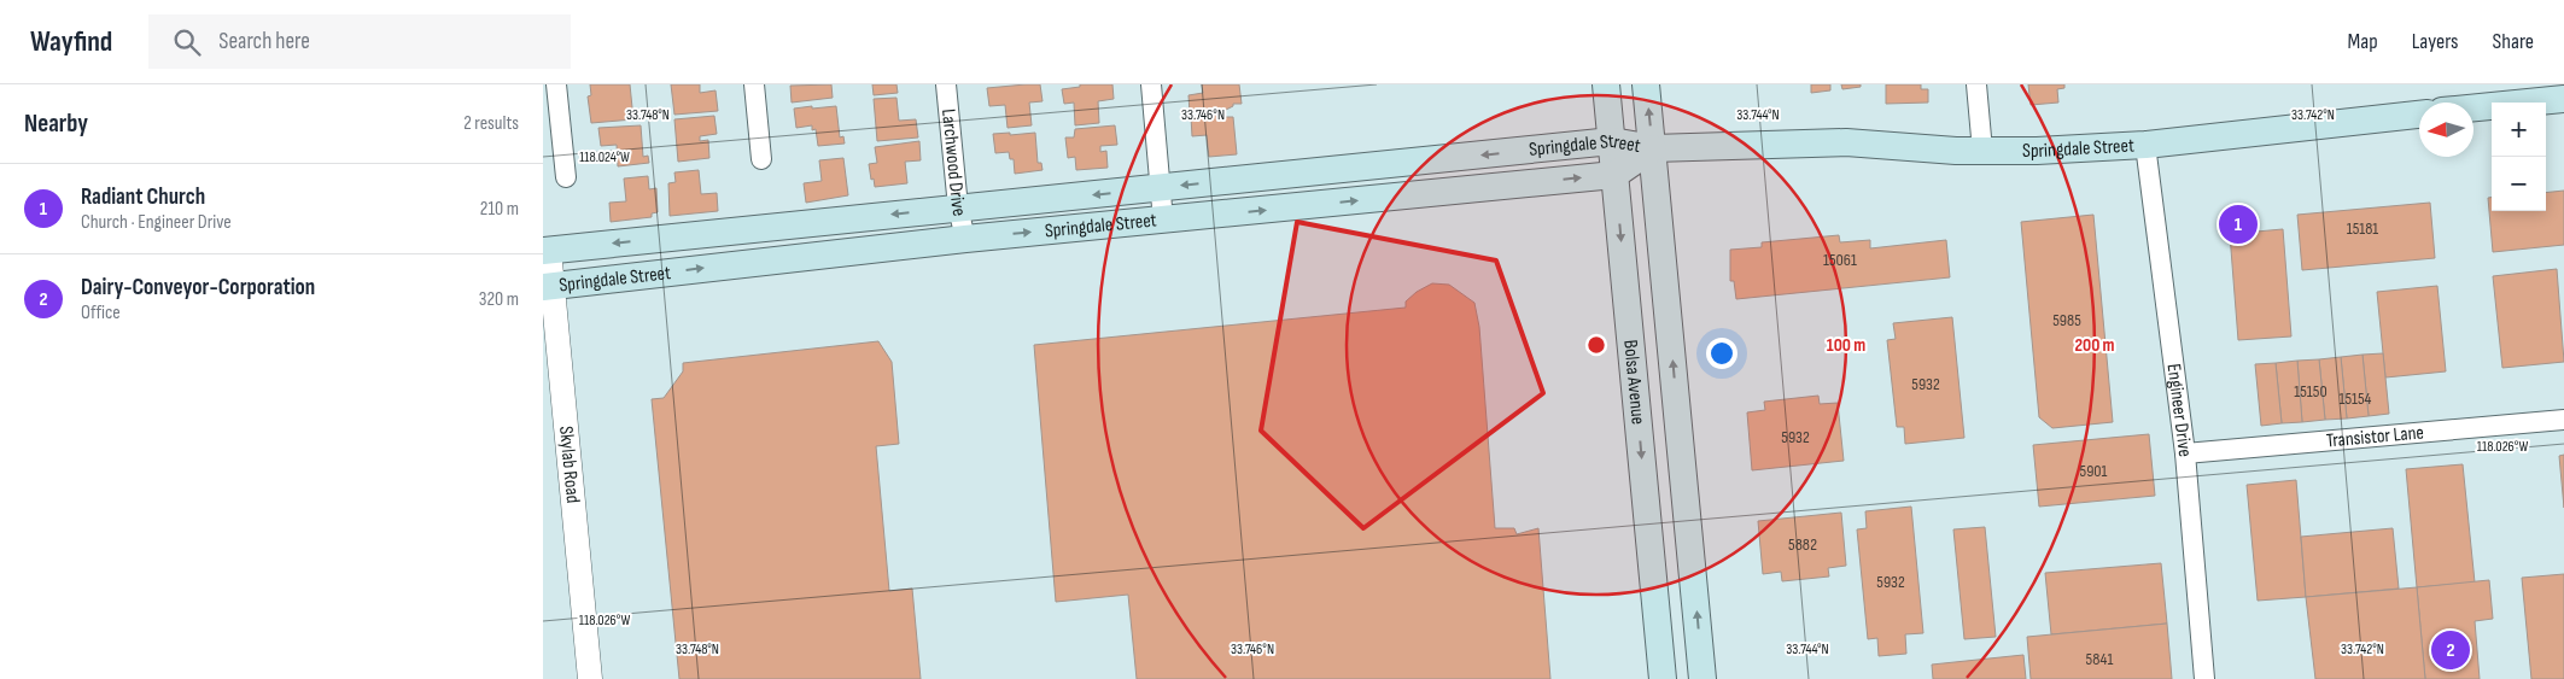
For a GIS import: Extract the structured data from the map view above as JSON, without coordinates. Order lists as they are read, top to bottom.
{
  "streets": {
    "main road": ["Springdale Street", "Bolsa Avenue"],
    "street": [
      "Larchwood Drive",
      "Engineer Drive",
      "Transistor Lane",
      "Skylab Road"
    ]
  },
  "crossings": [
    ["Springdale Street", "Larchwood Drive"],
    ["Springdale Street", "Bolsa Avenue"],
    ["Springdale Street", "Engineer Drive"],
    ["Springdale Street", "Skylab Road"],
    ["Engineer Drive", "Transistor Lane"]
  ],
  "house_numbers": [
    "15181",
    "15061",
    "5985",
    "5932",
    "15150",
    "15154",
    "5932",
    "5901",
    "5882",
    "5932",
    "5841"
  ],
  "north": "left",
  "page": {
    "header": "Wayfind",
    "search": "Search here",
    "nav": ["Map", "Layers", "Share"],
    "heading": ["Nearby", "2 results"],
    "map_buttons": ["+", "−"],
    "list": [
      {
        "mark": "1",
        "name": "Radiant Church",
        "note": "Church · Engineer Drive",
        "value": "210 m"
      },
      {
        "mark": "2",
        "name": "Dairy-Conveyor-Corporation",
        "note": "Office",
        "value": "320 m"
      }
    ],
    "pins": ["1", "2"]
  },
  "coordinates": [
    "33.748°N",
    "33.746°N",
    "33.744°N",
    "33.742°N",
    "118.024°W",
    "118.026°W"
  ],
  "rings": ["100 m", "200 m"]
}
